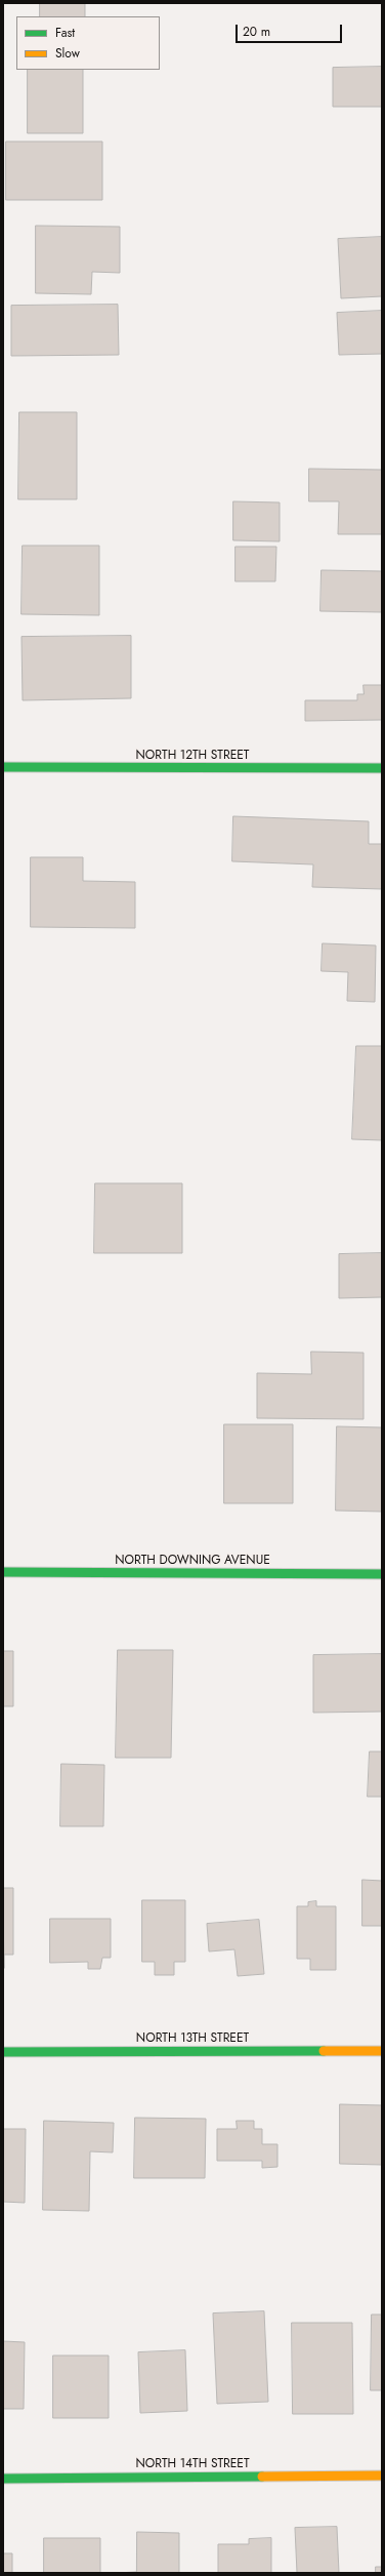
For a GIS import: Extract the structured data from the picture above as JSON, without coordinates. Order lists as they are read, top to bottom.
{
  "streets": {
    "street": [
      "NORTH 12TH STREET",
      "NORTH DOWNING AVENUE",
      "NORTH 13TH STREET",
      "NORTH 14TH STREET"
    ]
  },
  "legend": ["Fast", "Slow"],
  "scale_bar": "20 m"
}
